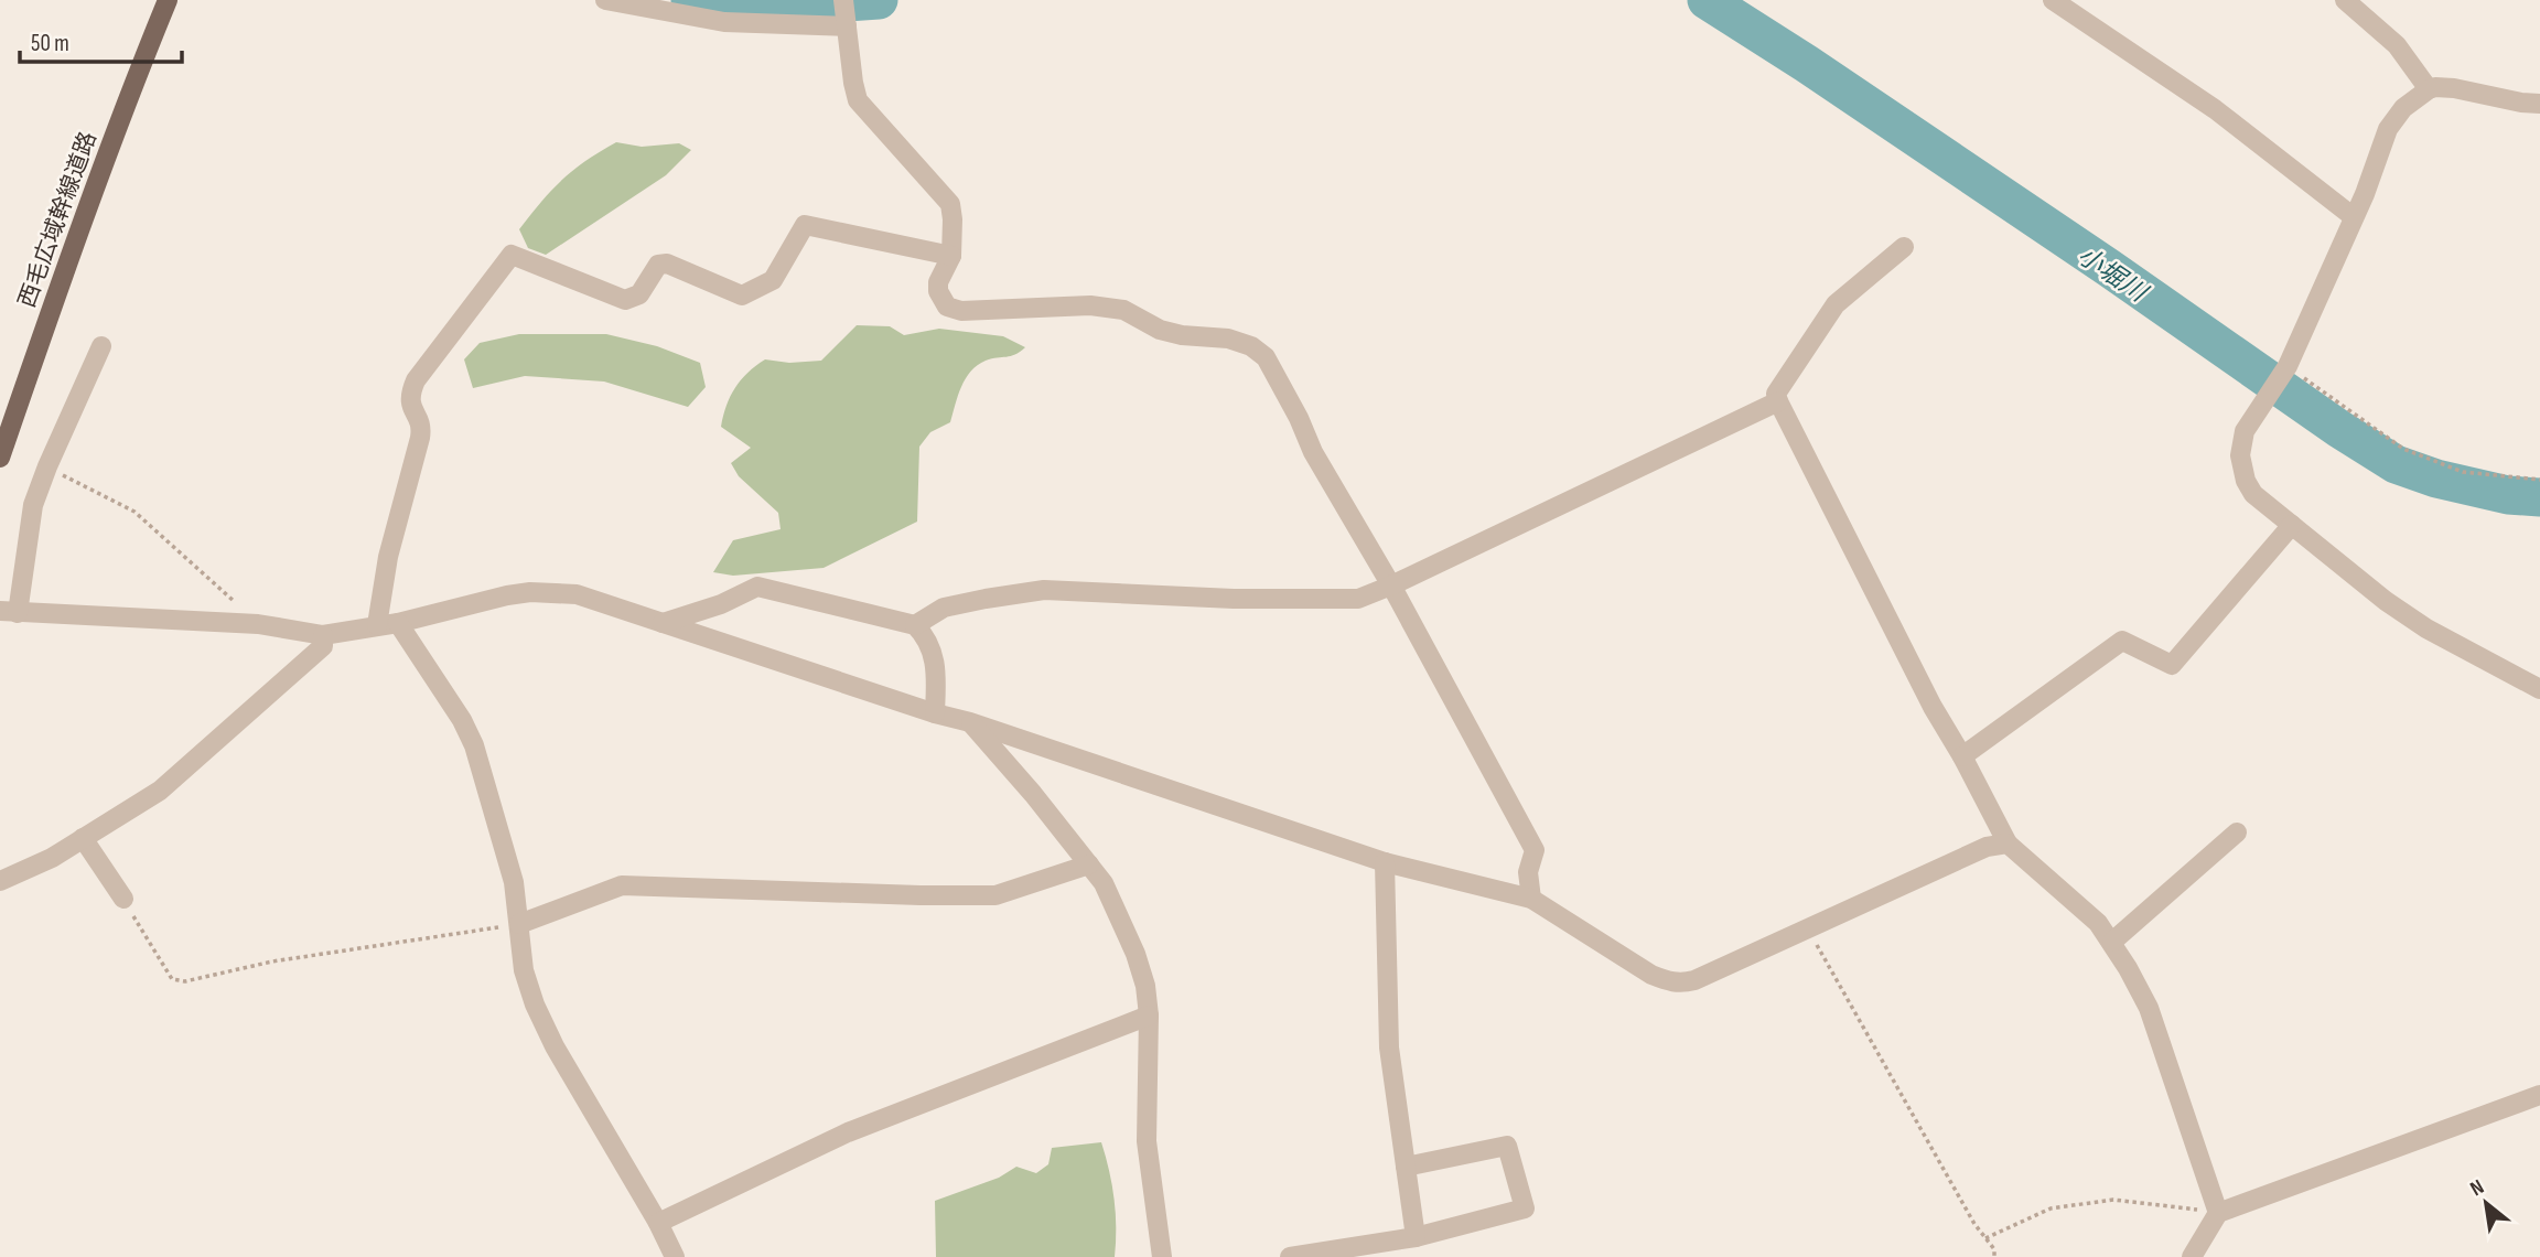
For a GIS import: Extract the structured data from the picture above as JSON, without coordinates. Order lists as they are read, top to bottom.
{
  "streets": {
    "main road": ["西毛広域幹線道路"]
  },
  "water": ["小堀川"],
  "scale_bar": "50 m",
  "north": "top left"
}
